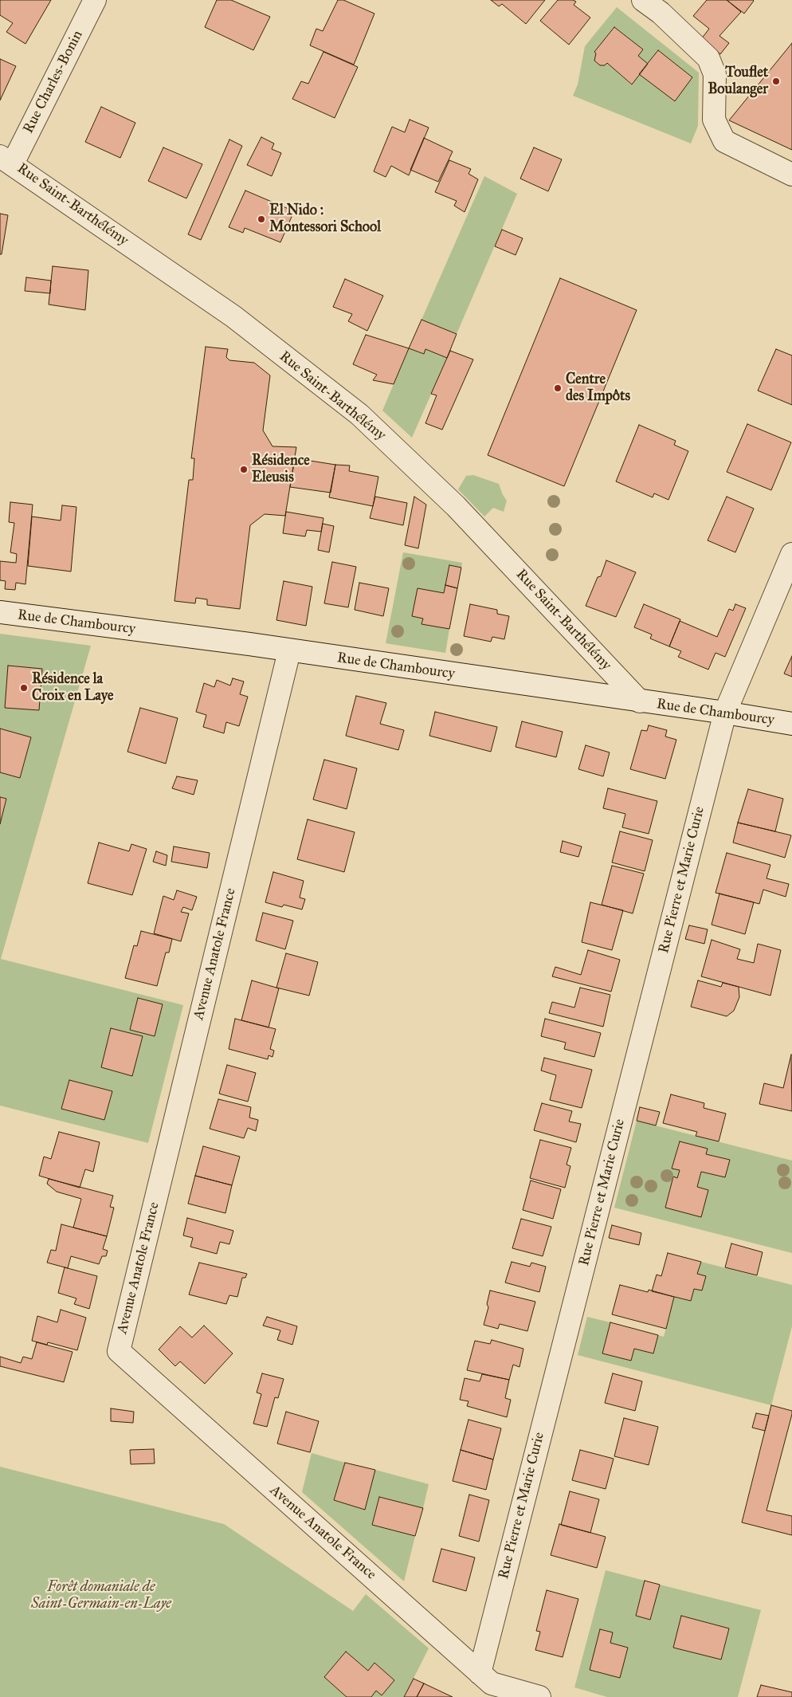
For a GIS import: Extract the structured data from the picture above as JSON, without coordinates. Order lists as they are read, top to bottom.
{
  "streets": {
    "street": [
      "Rue Charles-Bonin",
      "Rue Saint-Barthélémy",
      "Rue de Chambourcy",
      "Rue Pierre et Marie Curie",
      "Avenue Anatole France"
    ]
  },
  "crossings": [
    ["Rue Charles-Bonin", "Rue Saint-Barthélémy"],
    ["Rue Saint-Barthélémy", "Rue de Chambourcy"],
    ["Rue de Chambourcy", "Rue Pierre et Marie Curie"],
    ["Rue de Chambourcy", "Avenue Anatole France"],
    ["Rue Pierre et Marie Curie", "Avenue Anatole France"]
  ],
  "parks": ["Forêt domaniale de Saint-Germain-en-Laye"],
  "places": [
    "Touflet Boulanger",
    "El Nido : Montessori School",
    "Centre des Impôts",
    "Résidence Eleusis",
    "Résidence la Croix en Laye"
  ]
}
